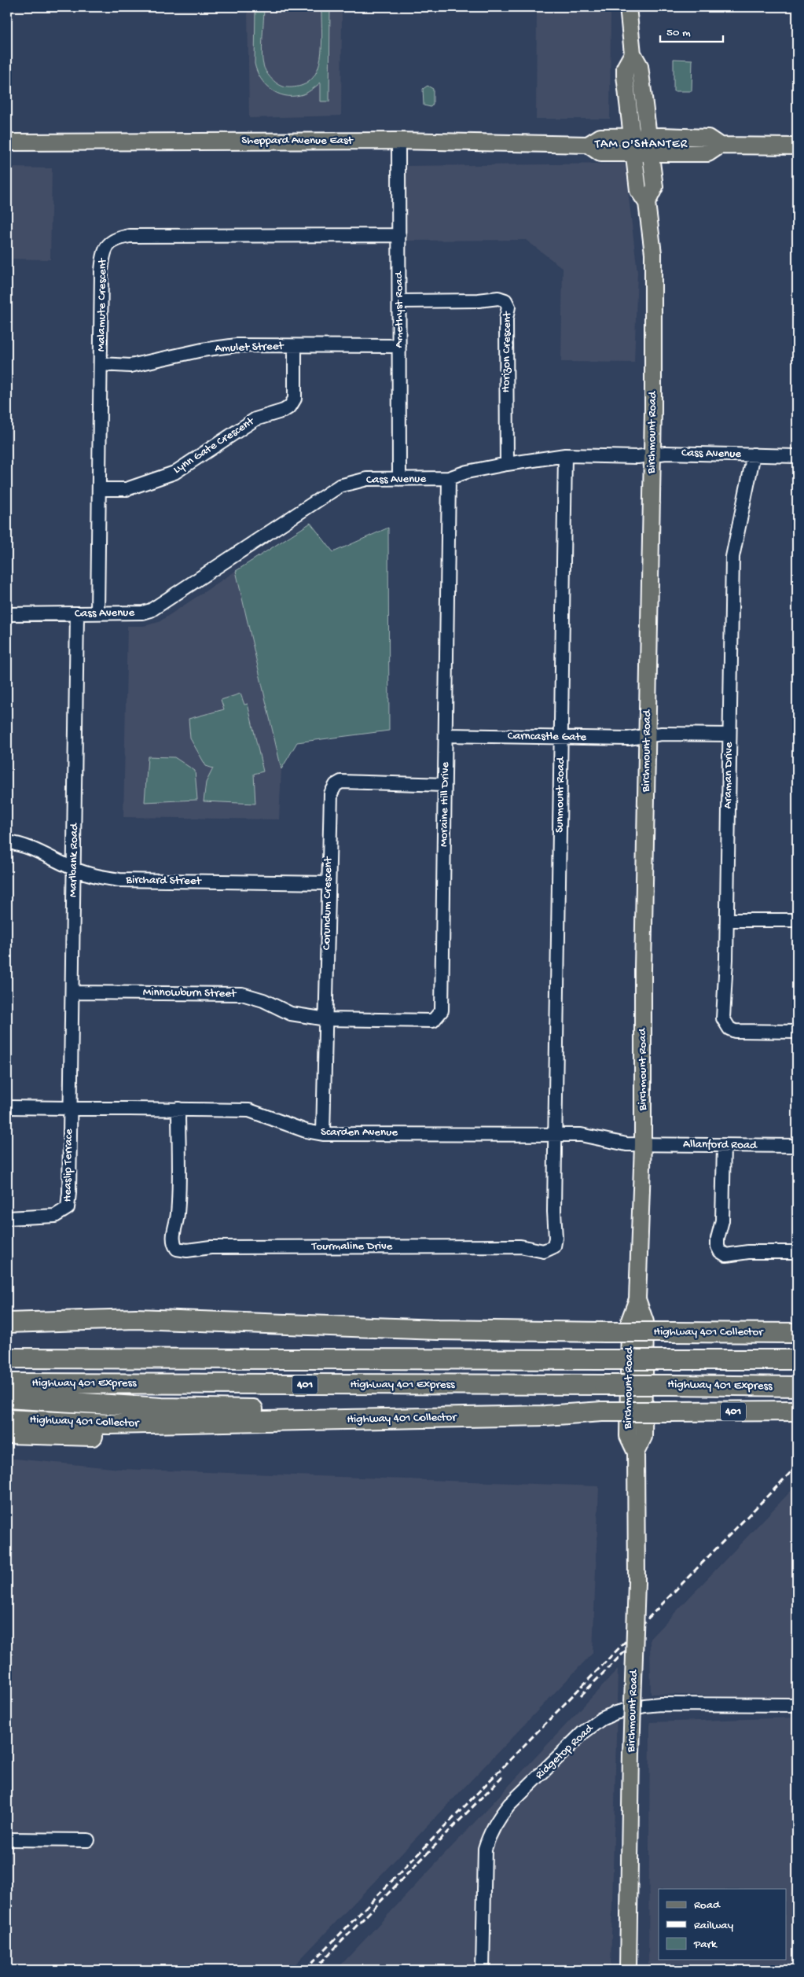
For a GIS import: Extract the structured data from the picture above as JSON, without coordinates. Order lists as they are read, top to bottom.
{
  "streets": {
    "highway": ["Highway 401 Collector", "Highway 401 Express", "401"],
    "main road": ["Sheppard Avenue East", "Birchmount Road"],
    "street": [
      "Malamute Crescent",
      "Amethyst Road",
      "Amulet Street",
      "Horizon Crescent",
      "Lynn Gate Crescent",
      "Cass Avenue",
      "Carncastle Gate",
      "Araman Drive",
      "Sunmount Road",
      "Moraine Hill Drive",
      "Marlbank Road",
      "Birchard Street",
      "Corundum Crescent",
      "Minnowburn Street",
      "Scarden Avenue",
      "Allanford Road",
      "Heaslip Terrace",
      "Tourmaline Drive",
      "Ridgetop Road"
    ]
  },
  "crossings": [
    ["Sheppard Avenue East", "Amethyst Road"],
    ["Sheppard Avenue East", "Birchmount Road"],
    ["Malamute Crescent", "Amethyst Road"],
    ["Malamute Crescent", "Amulet Street"],
    ["Malamute Crescent", "Lynn Gate Crescent"],
    ["Malamute Crescent", "Cass Avenue"],
    ["Amethyst Road", "Amulet Street"],
    ["Amethyst Road", "Horizon Crescent"],
    ["Amethyst Road", "Cass Avenue"],
    ["Amulet Street", "Lynn Gate Crescent"],
    ["Horizon Crescent", "Cass Avenue"],
    ["Birchmount Road", "Cass Avenue"],
    ["Birchmount Road", "Carncastle Gate"],
    ["Birchmount Road", "Scarden Avenue"],
    ["Birchmount Road", "Allanford Road"],
    ["Cass Avenue", "Araman Drive"],
    ["Cass Avenue", "Sunmount Road"],
    ["Cass Avenue", "Moraine Hill Drive"],
    ["Cass Avenue", "Marlbank Road"],
    ["Carncastle Gate", "Araman Drive"],
    ["Carncastle Gate", "Sunmount Road"],
    ["Carncastle Gate", "Moraine Hill Drive"],
    ["Sunmount Road", "Scarden Avenue"],
    ["Sunmount Road", "Tourmaline Drive"],
    ["Moraine Hill Drive", "Corundum Crescent"],
    ["Moraine Hill Drive", "Minnowburn Street"],
    ["Marlbank Road", "Birchard Street"],
    ["Marlbank Road", "Minnowburn Street"],
    ["Marlbank Road", "Scarden Avenue"],
    ["Marlbank Road", "Heaslip Terrace"],
    ["Birchard Street", "Corundum Crescent"],
    ["Corundum Crescent", "Minnowburn Street"],
    ["Corundum Crescent", "Scarden Avenue"],
    ["Scarden Avenue", "Allanford Road"],
    ["Scarden Avenue", "Heaslip Terrace"],
    ["Scarden Avenue", "Tourmaline Drive"]
  ],
  "districts": ["TAM O'SHANTER"],
  "legend": ["Road", "Railway", "Park"],
  "scale_bar": "50 m"
}
